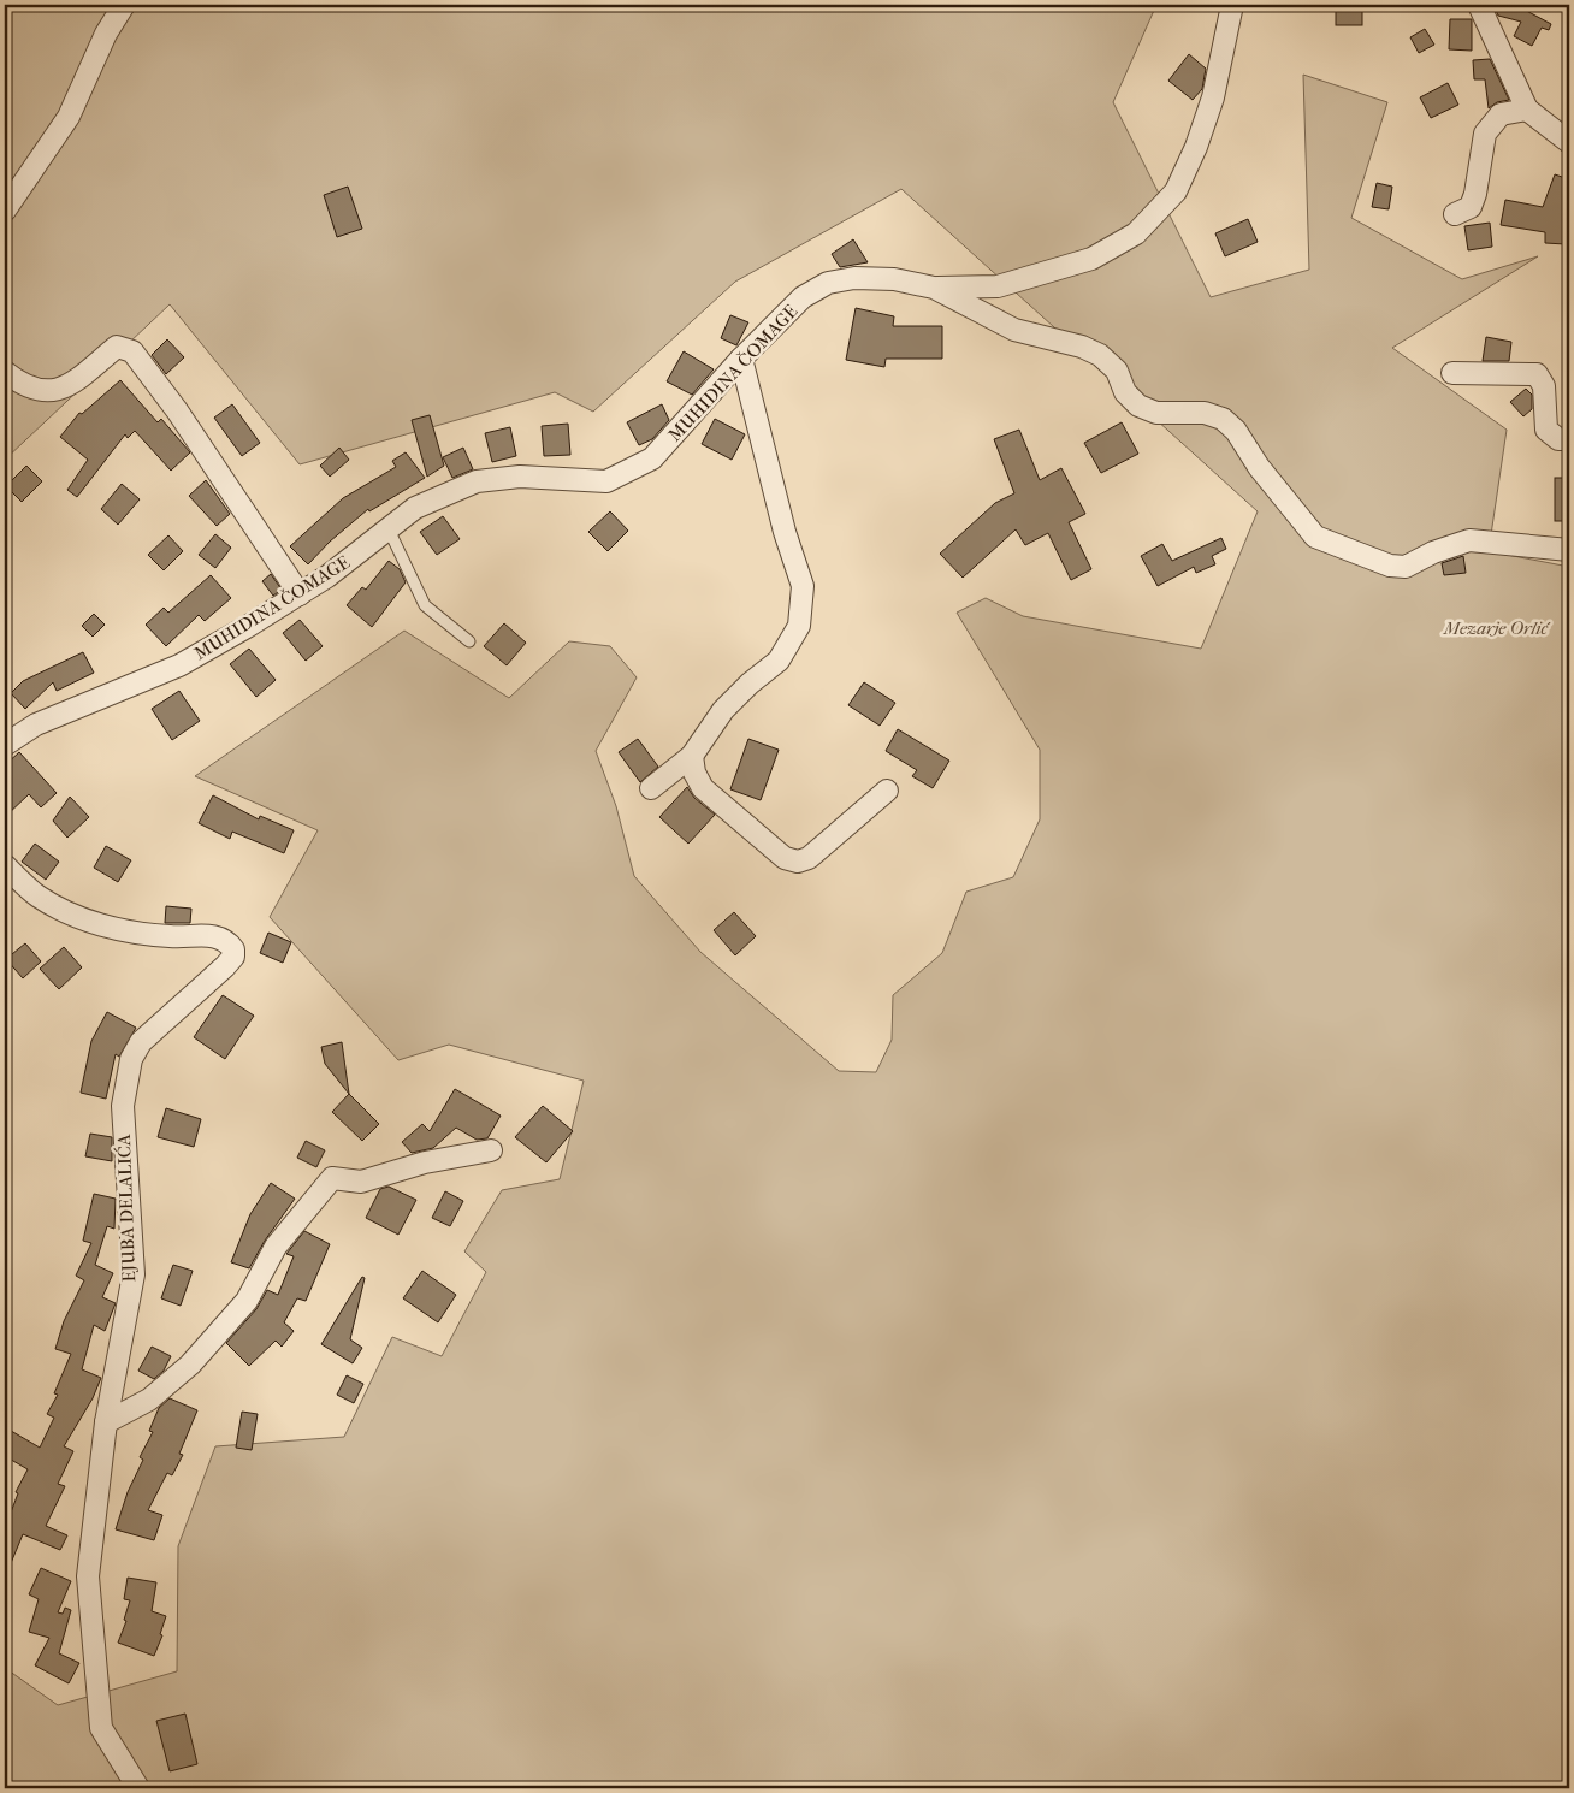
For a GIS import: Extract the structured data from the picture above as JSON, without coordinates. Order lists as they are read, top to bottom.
{
  "streets": {
    "street": ["MUHIDINA ČOMAGE", "EJUBA DELALIĆA"]
  },
  "parks": ["Mezarje Orlić"]
}
